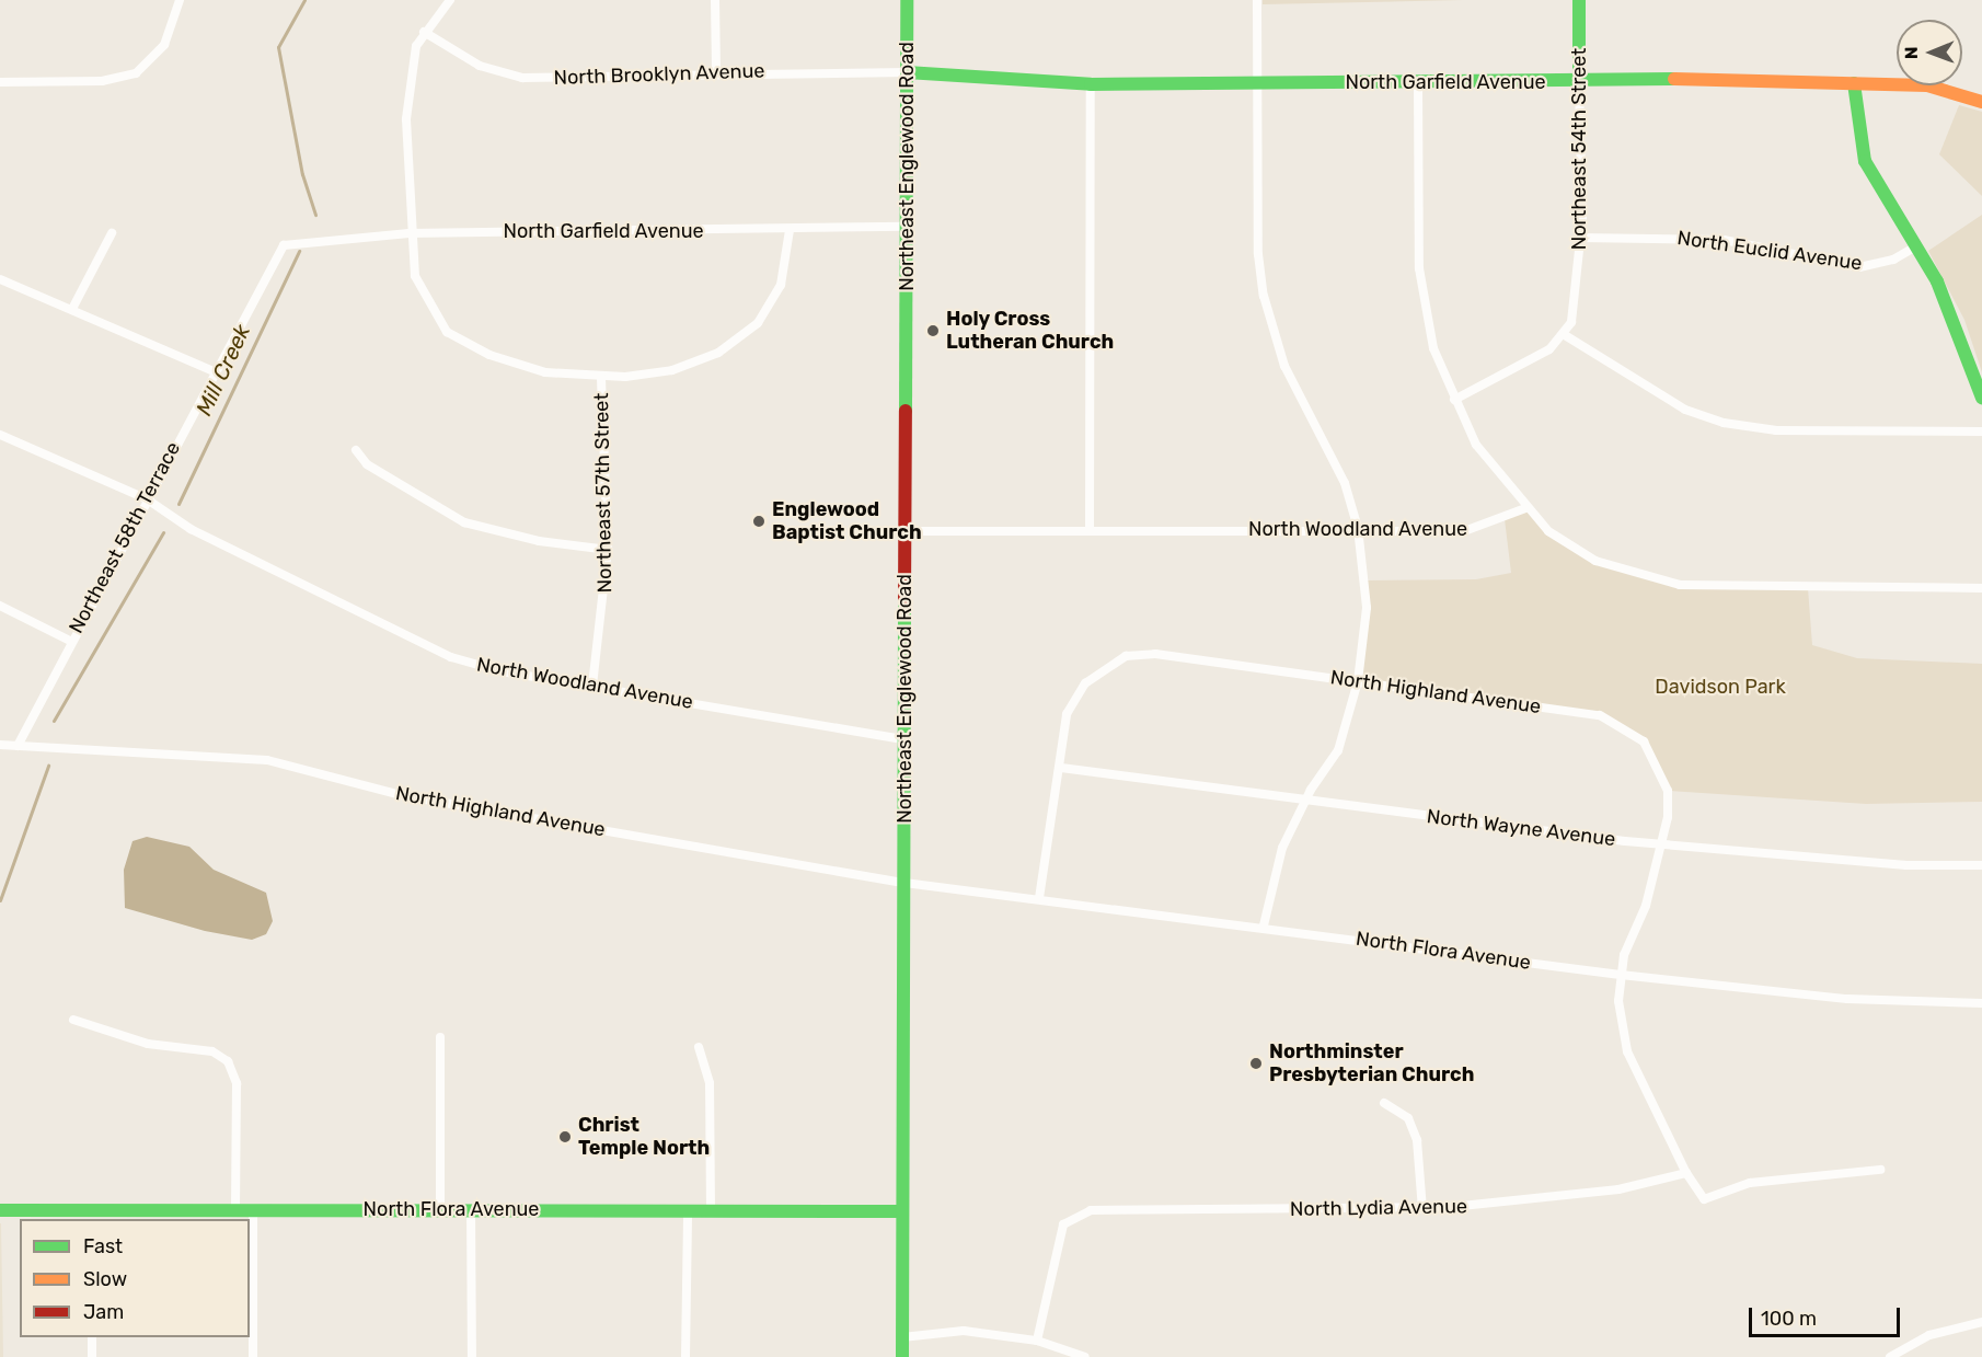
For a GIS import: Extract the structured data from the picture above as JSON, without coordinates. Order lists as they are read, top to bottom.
{
  "streets": {
    "street": [
      "North Brooklyn Avenue",
      "North Garfield Avenue",
      "Northeast 54th Street",
      "Northeast Englewood Road",
      "North Euclid Avenue",
      "Northeast 57th Street",
      "North Woodland Avenue",
      "Northeast 58th Terrace",
      "North Highland Avenue",
      "North Wayne Avenue",
      "North Flora Avenue",
      "North Lydia Avenue"
    ]
  },
  "crossings": [
    ["North Brooklyn Avenue", "North Garfield Avenue"],
    ["North Brooklyn Avenue", "Northeast Englewood Road"],
    ["North Garfield Avenue", "Northeast 54th Street"],
    ["North Garfield Avenue", "Northeast Englewood Road"],
    ["North Garfield Avenue", "Northeast 58th Terrace"],
    ["Northeast 54th Street", "North Euclid Avenue"],
    ["Northeast Englewood Road", "North Woodland Avenue"],
    ["Northeast Englewood Road", "North Highland Avenue"],
    ["Northeast Englewood Road", "North Flora Avenue"],
    ["Northeast 57th Street", "North Woodland Avenue"],
    ["North Woodland Avenue", "Northeast 58th Terrace"],
    ["Northeast 58th Terrace", "North Highland Avenue"],
    ["North Highland Avenue", "North Wayne Avenue"],
    ["North Highland Avenue", "North Flora Avenue"],
    ["North Highland Avenue", "North Lydia Avenue"]
  ],
  "water": ["Mill Creek"],
  "parks": ["Davidson Park"],
  "places": [
    "Holy Cross Lutheran Church",
    "Englewood Baptist Church",
    "Northminster Presbyterian Church",
    "Christ Temple North"
  ],
  "legend": ["Fast", "Slow", "Jam"],
  "scale_bar": "100 m",
  "north": "left"
}
